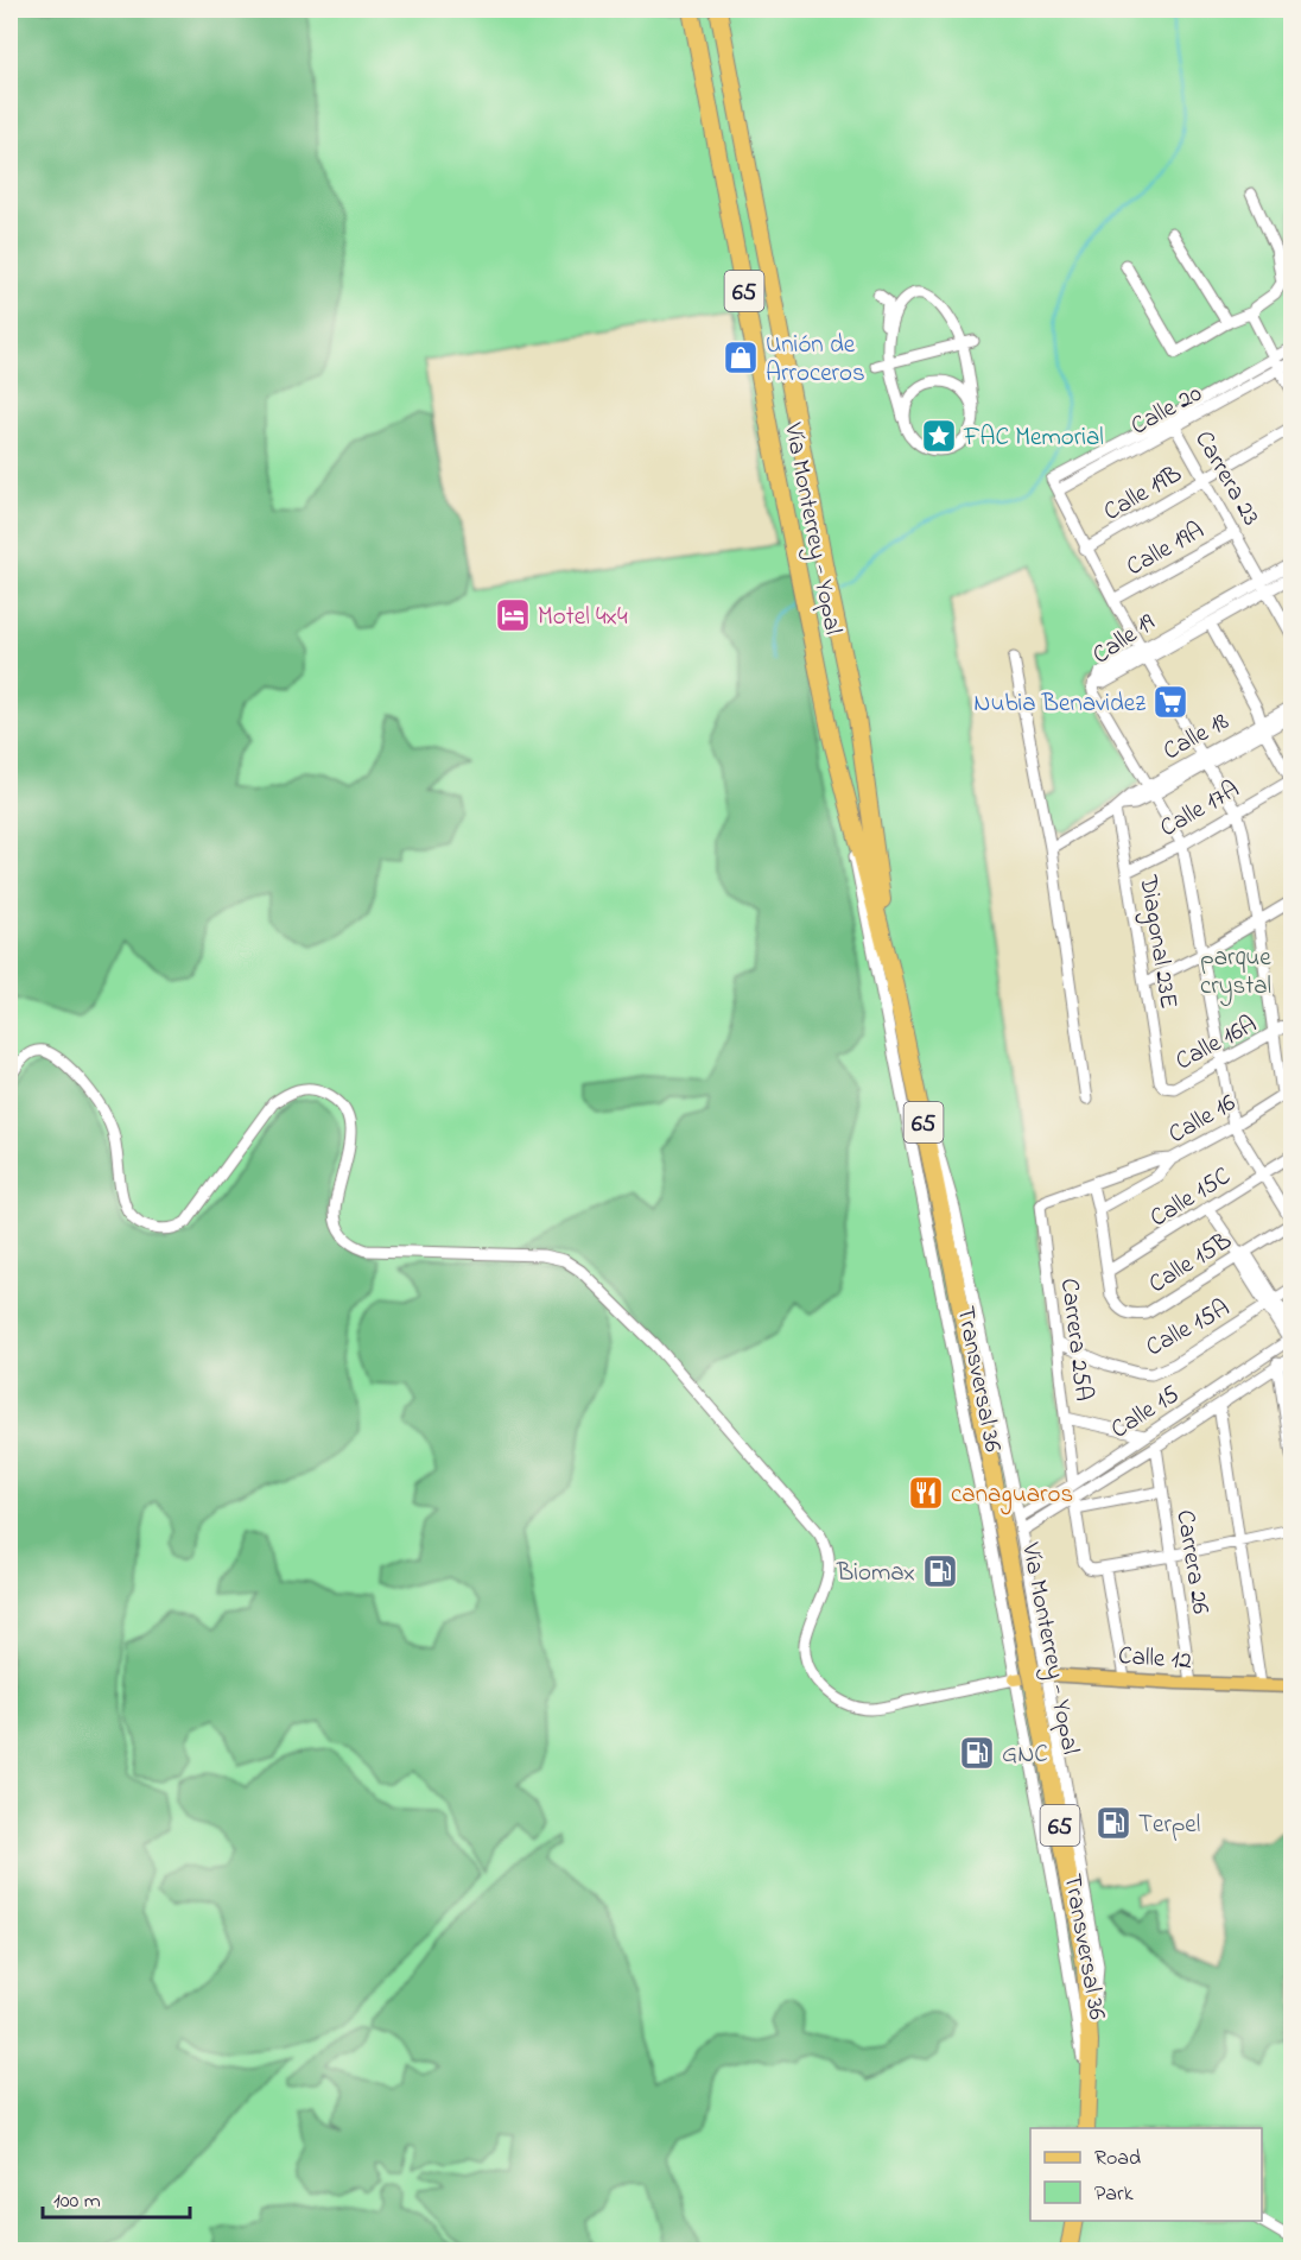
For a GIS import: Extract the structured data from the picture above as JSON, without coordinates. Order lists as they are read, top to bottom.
{
  "streets": {
    "highway": ["65", "Vía Monterrey - Yopal"],
    "main road": ["Calle 12"],
    "street": [
      "Calle 20",
      "Carrera 23",
      "Calle 19B",
      "Calle 19A",
      "Calle 19",
      "Calle 18",
      "Calle 17A",
      "Diagonal 23E",
      "Calle 16A",
      "Calle 16",
      "Calle 15C",
      "Calle 15B",
      "Calle 15A",
      "Carrera 25A",
      "Transversal 36",
      "Calle 15",
      "Carrera 26"
    ]
  },
  "crossings": [
    ["Calle 20", "Carrera 23"],
    ["Calle 20", "Calle 19B"],
    ["Carrera 23", "Calle 19B"],
    ["Carrera 23", "Calle 19A"],
    ["Carrera 23", "Calle 19"],
    ["Vía Monterrey - Yopal", "Transversal 36"],
    ["Vía Monterrey - Yopal", "Calle 12"],
    ["Calle 18", "Diagonal 23E"],
    ["Calle 17A", "Diagonal 23E"],
    ["Diagonal 23E", "Calle 16A"],
    ["Calle 15C", "Calle 15B"],
    ["Calle 15A", "Carrera 25A"],
    ["Carrera 25A", "Calle 15"],
    ["Transversal 36", "Calle 15"],
    ["Transversal 36", "Calle 12"],
    ["Calle 15", "Carrera 26"],
    ["Carrera 26", "Calle 12"]
  ],
  "parks": ["parque crystal"],
  "places": {
    "shop": ["Unión de Arroceros"],
    "place": ["FAC Memorial"],
    "hotel": ["Motel 4x4"],
    "supermarket": ["Nubia Benavidez"],
    "restaurant": ["canaguaros"],
    "fuel station": ["Biomax", "GNC", "Terpel"]
  },
  "legend": ["Road", "Park"],
  "scale_bar": "100 m"
}
